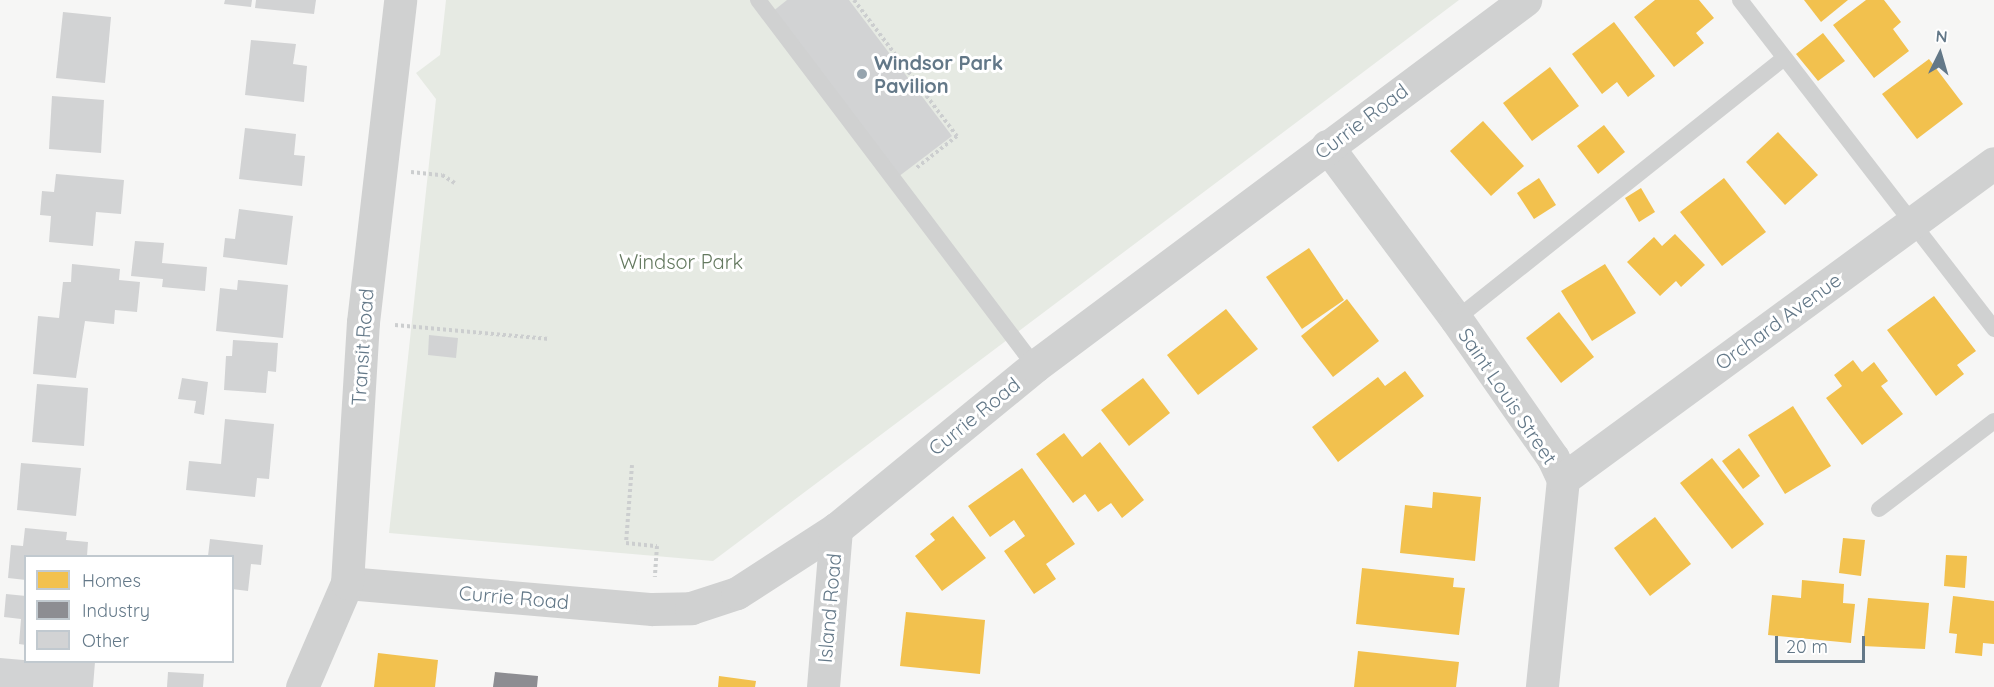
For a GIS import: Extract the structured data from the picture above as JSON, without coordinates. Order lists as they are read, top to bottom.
{
  "streets": {
    "street": [
      "Currie Road",
      "Orchard Avenue",
      "Transit Road",
      "Saint Louis Street",
      "Island Road"
    ]
  },
  "crossings": [
    ["Currie Road", "Transit Road"],
    ["Currie Road", "Saint Louis Street"],
    ["Currie Road", "Island Road"],
    ["Orchard Avenue", "Saint Louis Street"]
  ],
  "parks": ["Windsor Park"],
  "places": ["Windsor Park Pavilion"],
  "legend": ["Homes", "Industry", "Other"],
  "scale_bar": "20 m",
  "north": "top"
}
